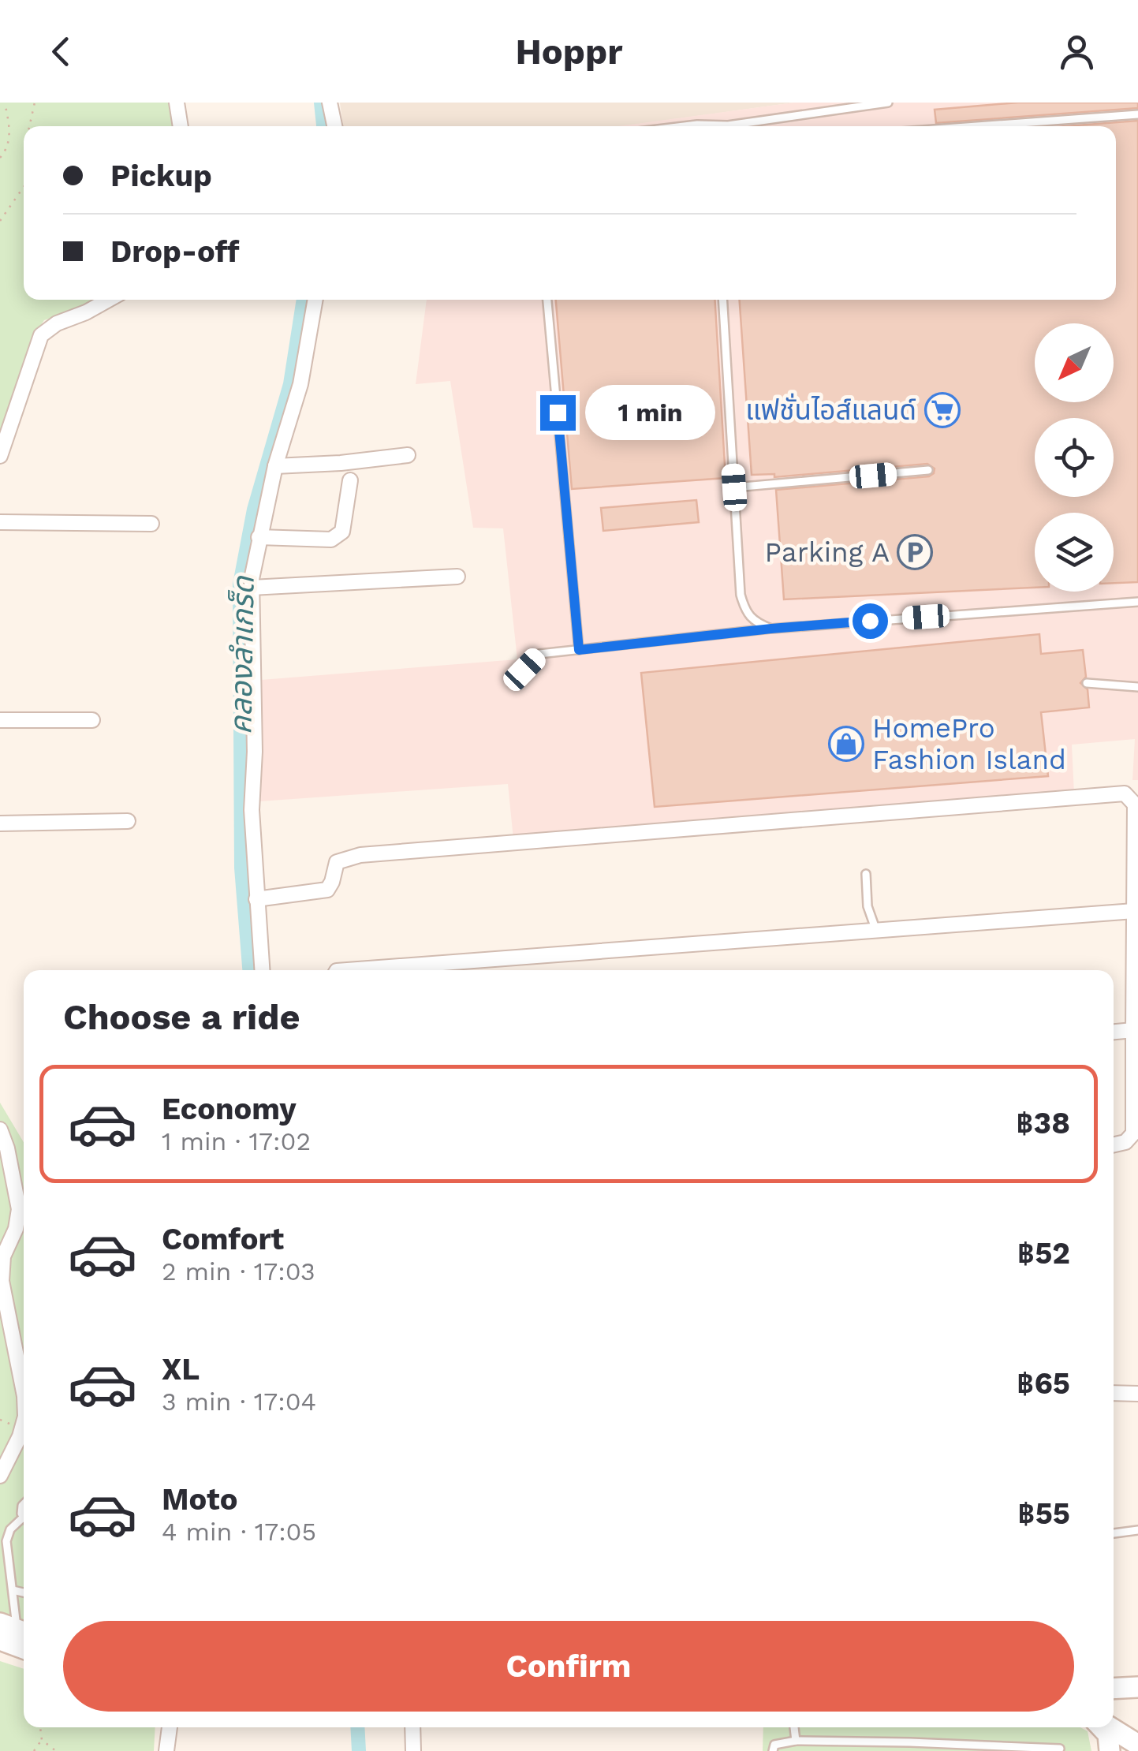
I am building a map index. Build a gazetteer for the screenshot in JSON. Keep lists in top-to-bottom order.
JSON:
{
  "water": ["คลองลำเกร็ด"],
  "places": {
    "supermarket": ["แฟชั่นไอส์แลนด์"],
    "parking": ["Parking A"],
    "shop": ["HomePro Fashion Island"]
  },
  "north": "bottom left",
  "page": {
    "header": "Hoppr",
    "banner": ["Pickup", "Drop-off"],
    "bubble": "1 min",
    "heading": "Choose a ride",
    "list": [
      {
        "name": "Economy",
        "note": "1 min · 17:02",
        "value": "฿38"
      },
      {
        "name": "Comfort",
        "note": "2 min · 17:03",
        "value": "฿52"
      },
      {
        "name": "XL",
        "note": "3 min · 17:04",
        "value": "฿65"
      },
      {
        "name": "Moto",
        "note": "4 min · 17:05",
        "value": "฿55"
      }
    ],
    "buttons": "Confirm"
  }
}
